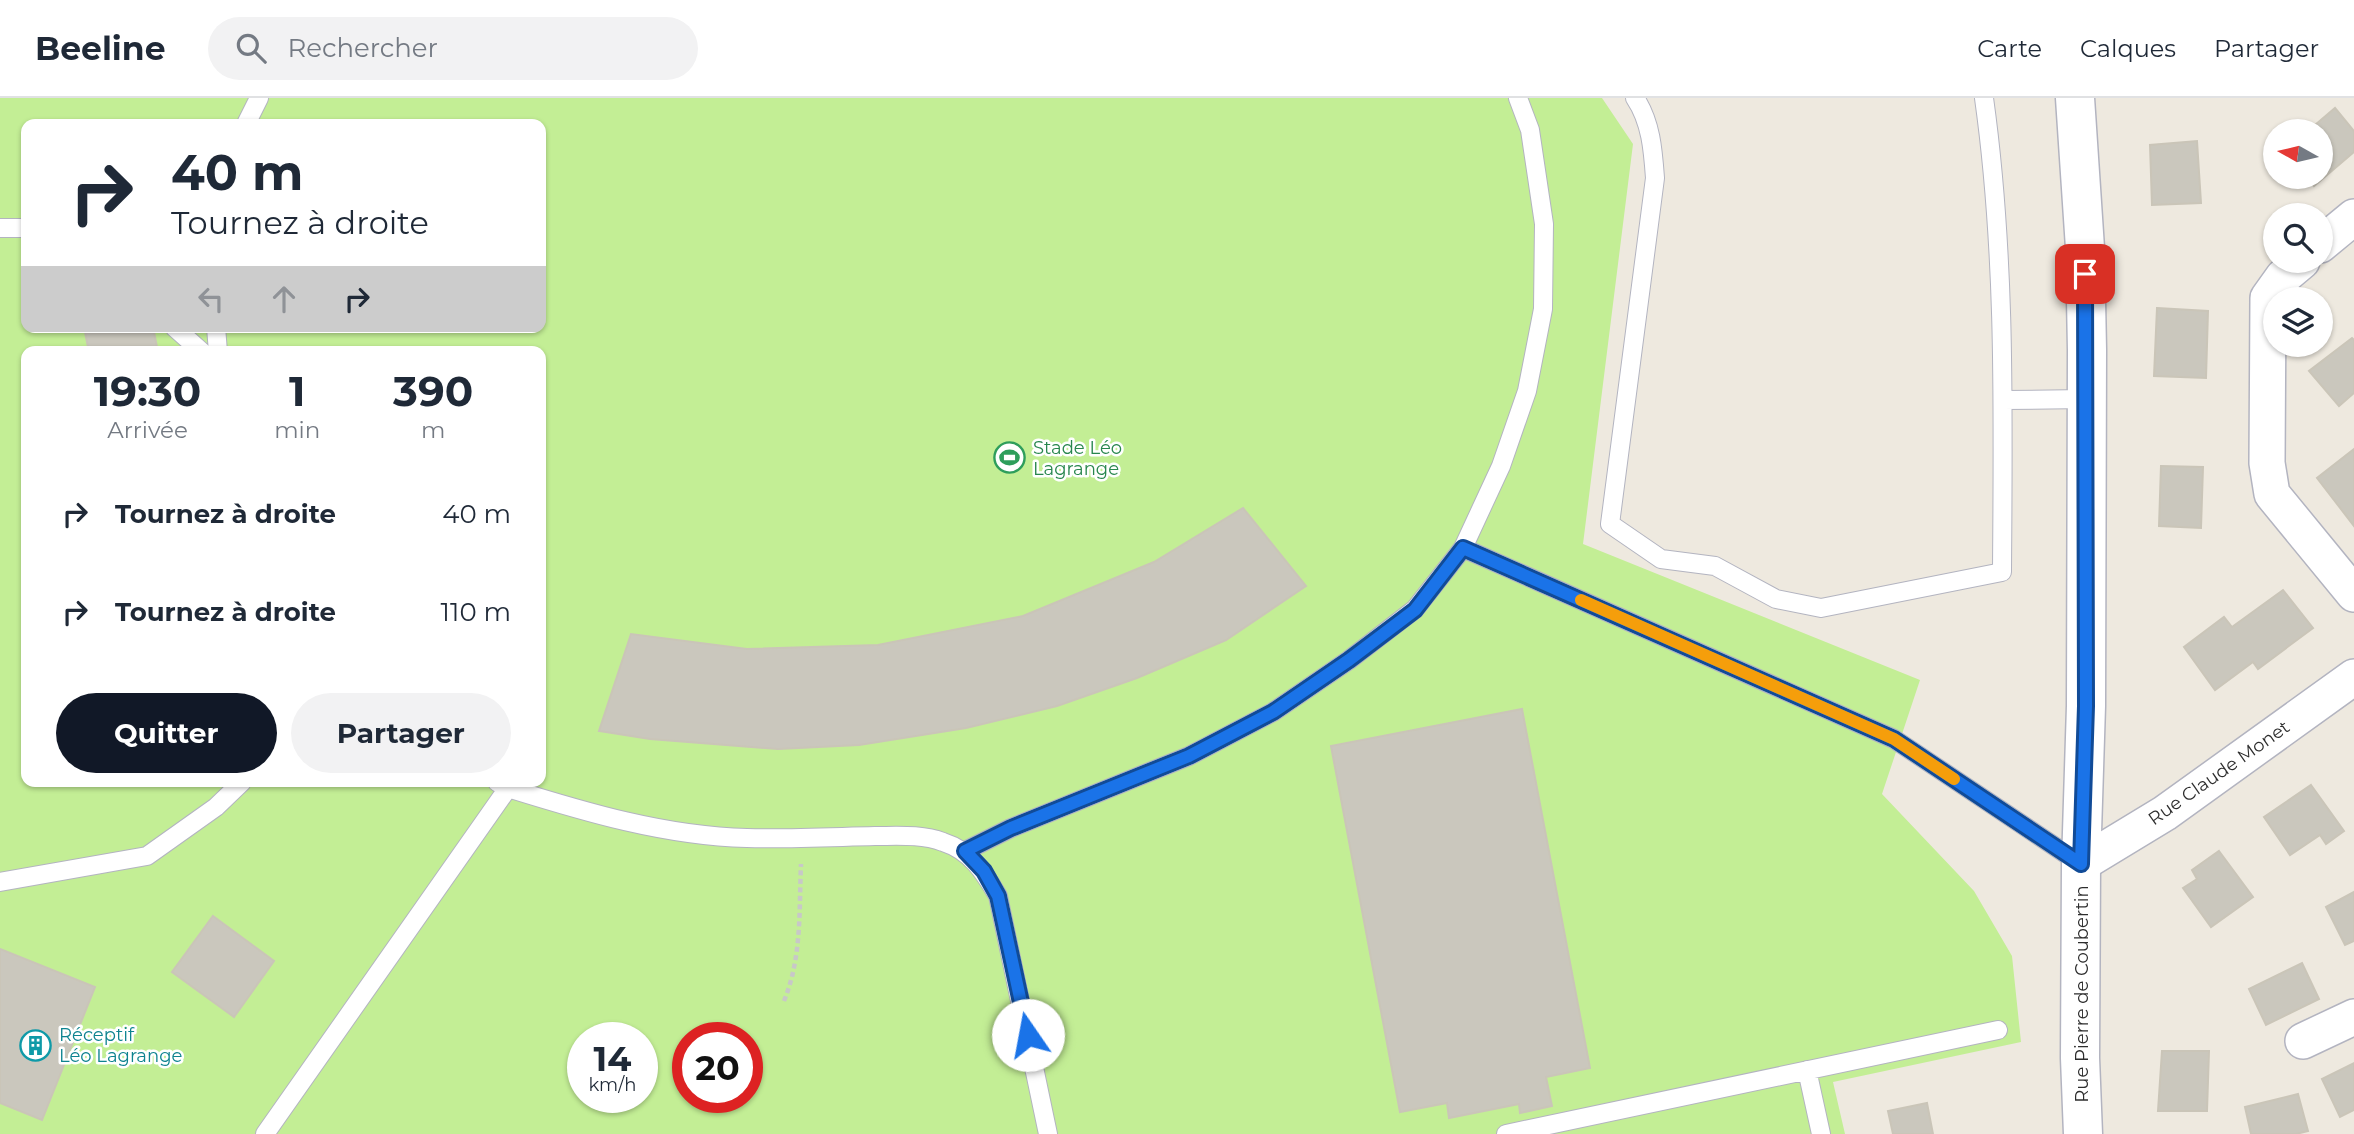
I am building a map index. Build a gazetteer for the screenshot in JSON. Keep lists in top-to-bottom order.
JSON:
{
  "streets": {
    "main road": ["Rue Pierre de Coubertin"],
    "street": ["Rue Claude Monet"]
  },
  "crossings": [
    ["Rue Claude Monet", "Rue Pierre de Coubertin"]
  ],
  "places": {
    "sports": ["Stade Léo Lagrange"],
    "building": ["Réceptif Léo Lagrange"]
  },
  "north": "left",
  "page": {
    "header": "Beeline",
    "search": "Rechercher",
    "nav": ["Carte", "Calques", "Partager"],
    "turn": ["40 m", "Tournez à droite"],
    "eta": [
      "19:30",
      "Arrivée",
      "1",
      "min",
      "390",
      "m"
    ],
    "list": [
      {
        "name": "Tournez à droite",
        "value": "40 m"
      },
      {
        "name": "Tournez à droite",
        "value": "110 m"
      }
    ],
    "buttons": ["Quitter", "Partager"],
    "speed": "14 km/h",
    "limit": "20"
  }
}
